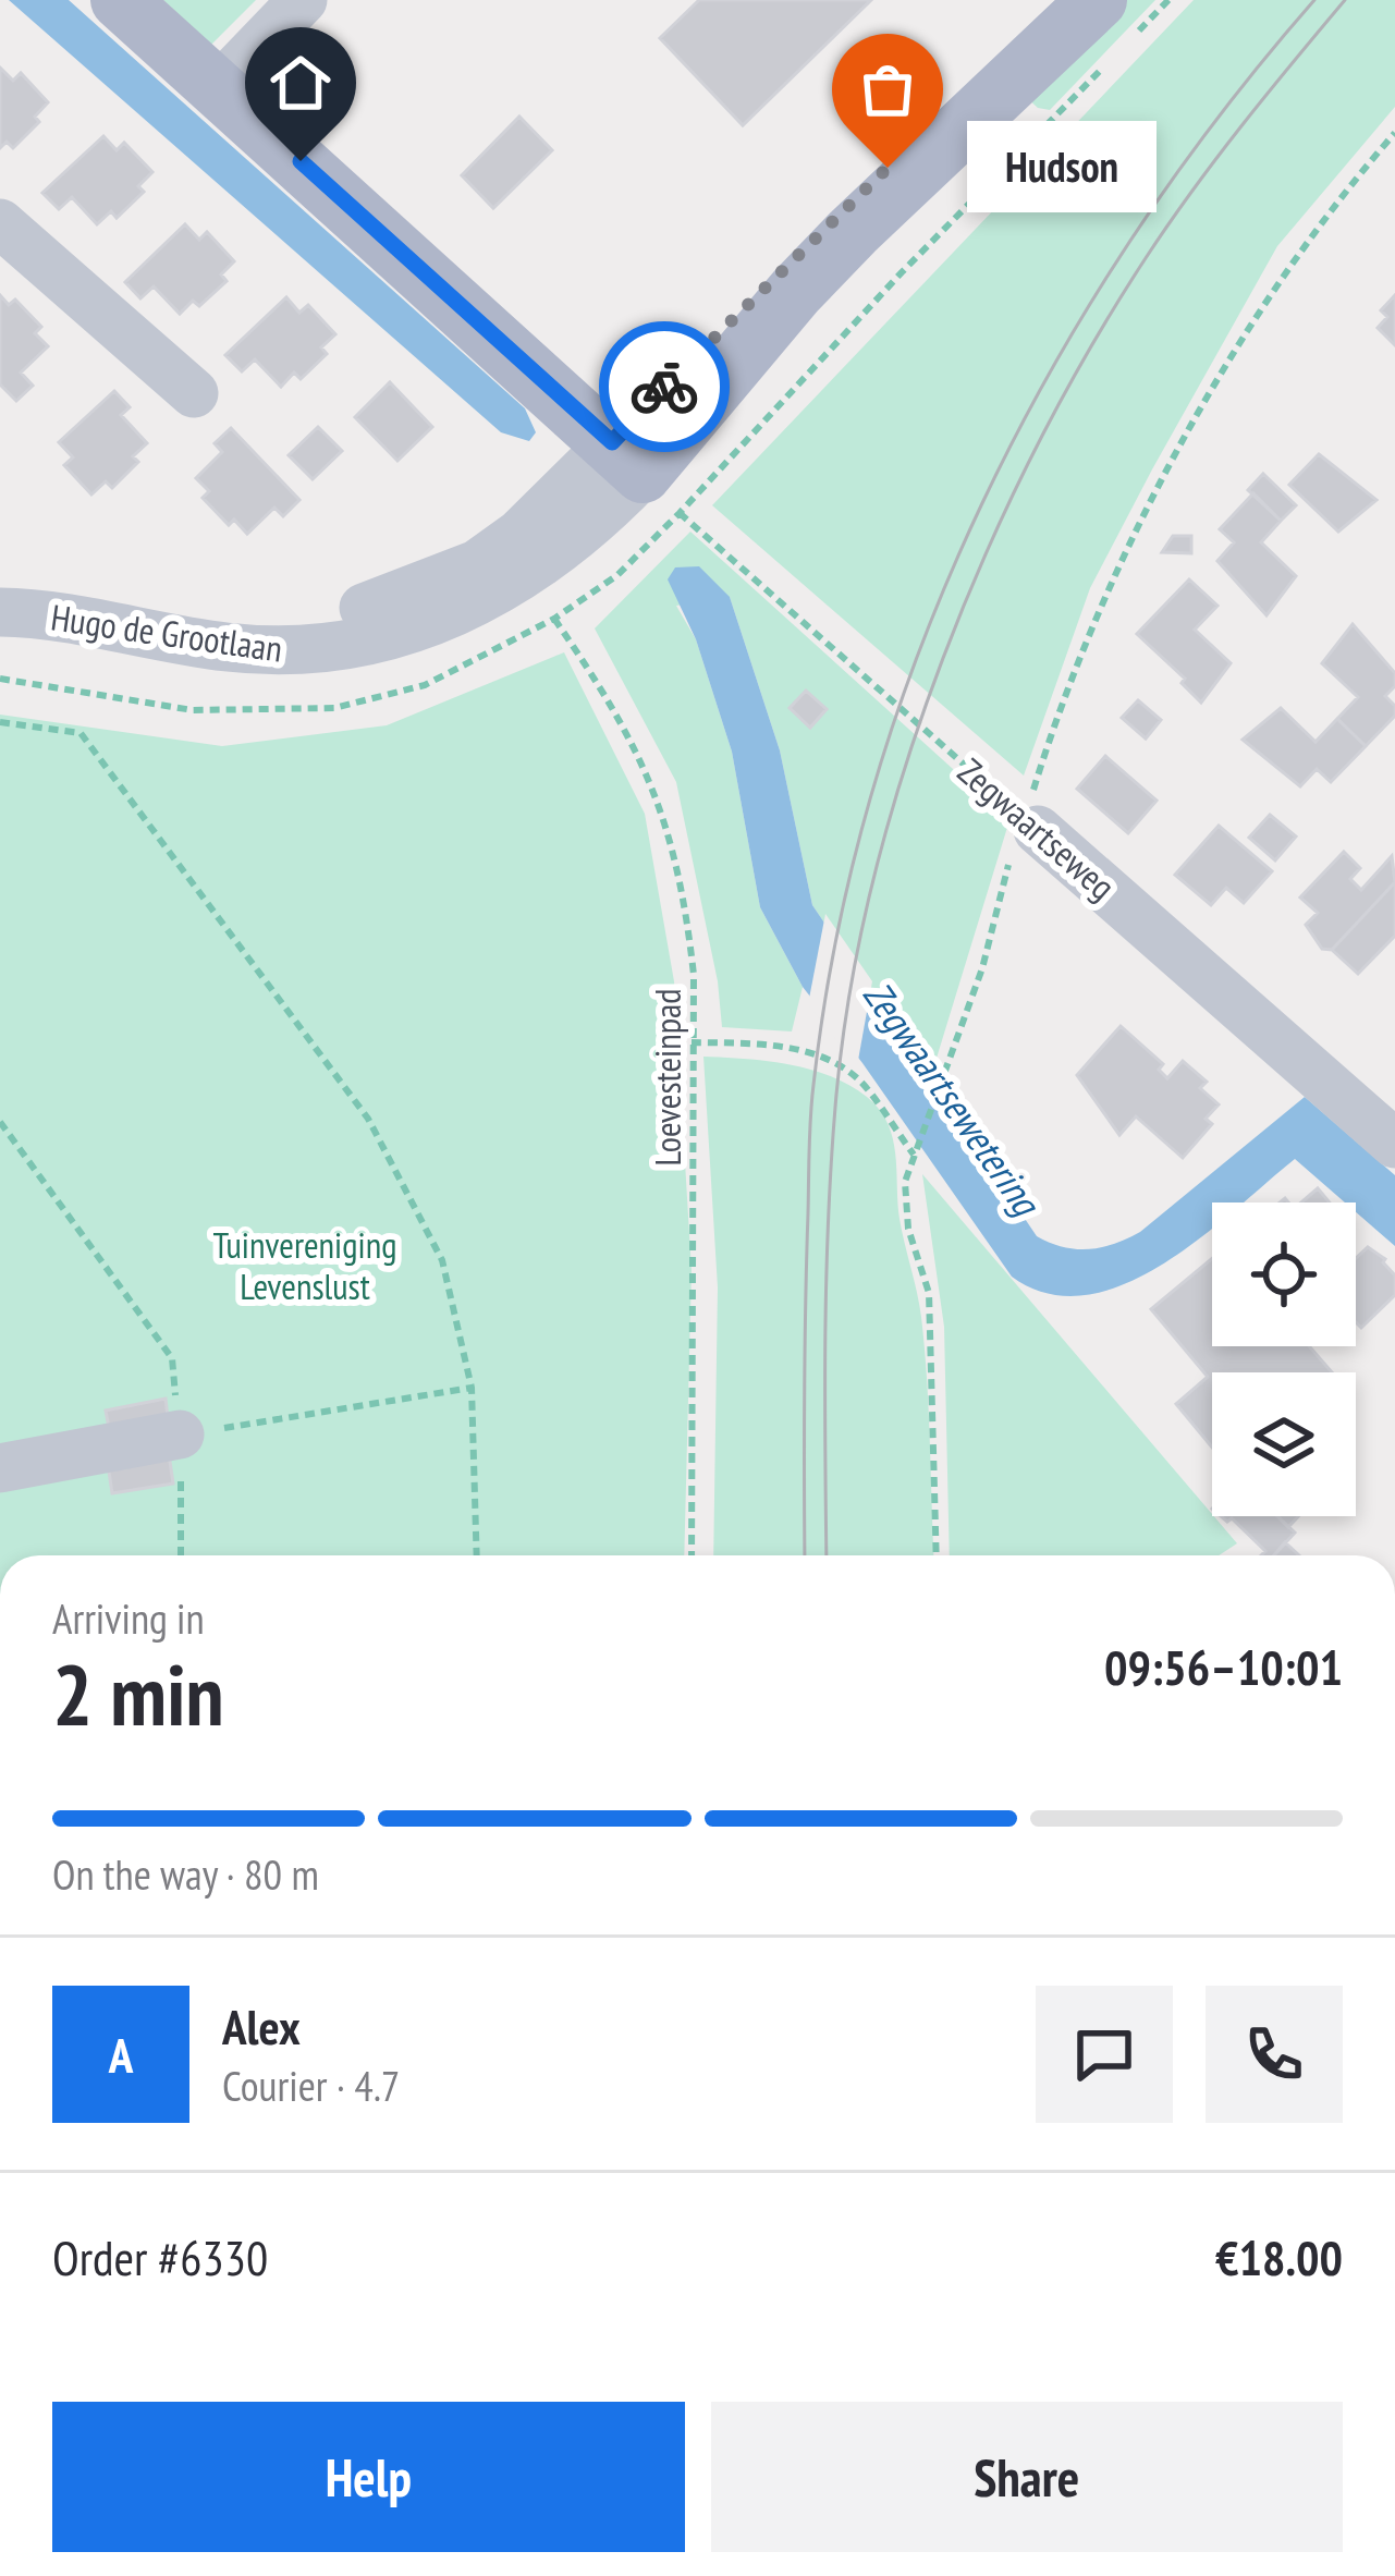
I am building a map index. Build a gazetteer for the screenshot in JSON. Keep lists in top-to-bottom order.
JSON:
{
  "streets": {
    "main road": ["Hugo de Grootlaan"],
    "street": ["Zegwaartseweg"],
    "path": ["Loevesteinpad"]
  },
  "crossings": [
    ["Hugo de Grootlaan", "Zegwaartseweg"],
    ["Hugo de Grootlaan", "Loevesteinpad"],
    ["Zegwaartseweg", "Loevesteinpad"]
  ],
  "water": ["Zegwaartsewetering"],
  "parks": ["Tuinvereniging Levenslust"],
  "places": ["Hudson"],
  "page": {
    "bubble": "Hudson",
    "heading": ["2 min", "Arriving in", "09:56–10:01"],
    "panel": [
      "Alex",
      "Courier · 4.7",
      "Order #6330",
      "€18.00"
    ],
    "bar": "On the way · 80 m",
    "round": "A",
    "buttons": ["Help", "Share"]
  }
}
